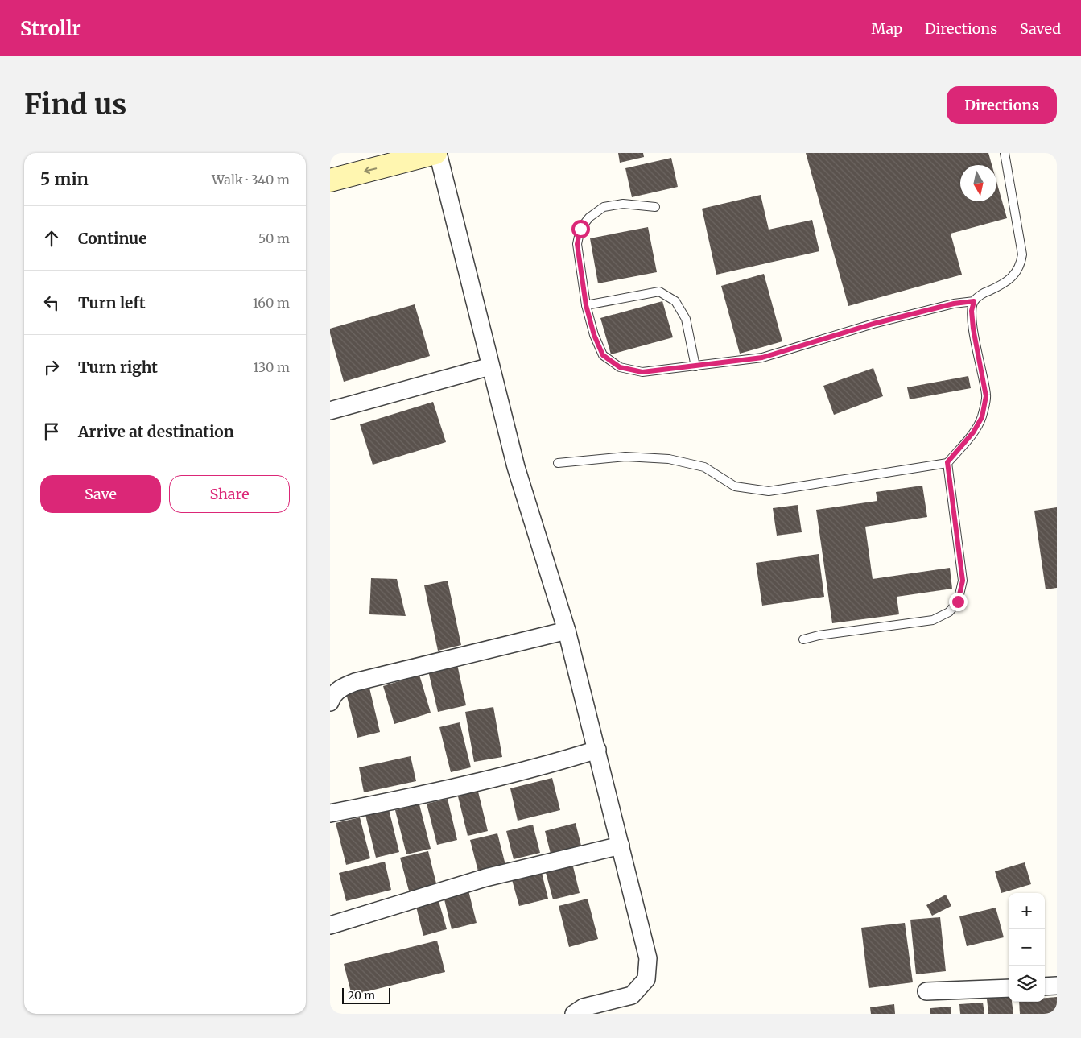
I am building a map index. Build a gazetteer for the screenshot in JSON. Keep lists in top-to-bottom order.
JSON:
{
  "scale_bar": "20 m",
  "north": "bottom",
  "page": {
    "header": "Strollr",
    "nav": ["Map", "Directions", "Saved"],
    "buttons": [
      "Directions",
      ["Save", "Share"]
    ],
    "title": "Find us",
    "heading": ["5 min", "Walk · 340 m"],
    "list": [
      ["Continue", "50 m"],
      ["Turn left", "160 m"],
      ["Turn right", "130 m"],
      "Arrive at destination"
    ],
    "map_buttons": ["+", "−"],
    "scale": "20 m"
  }
}
